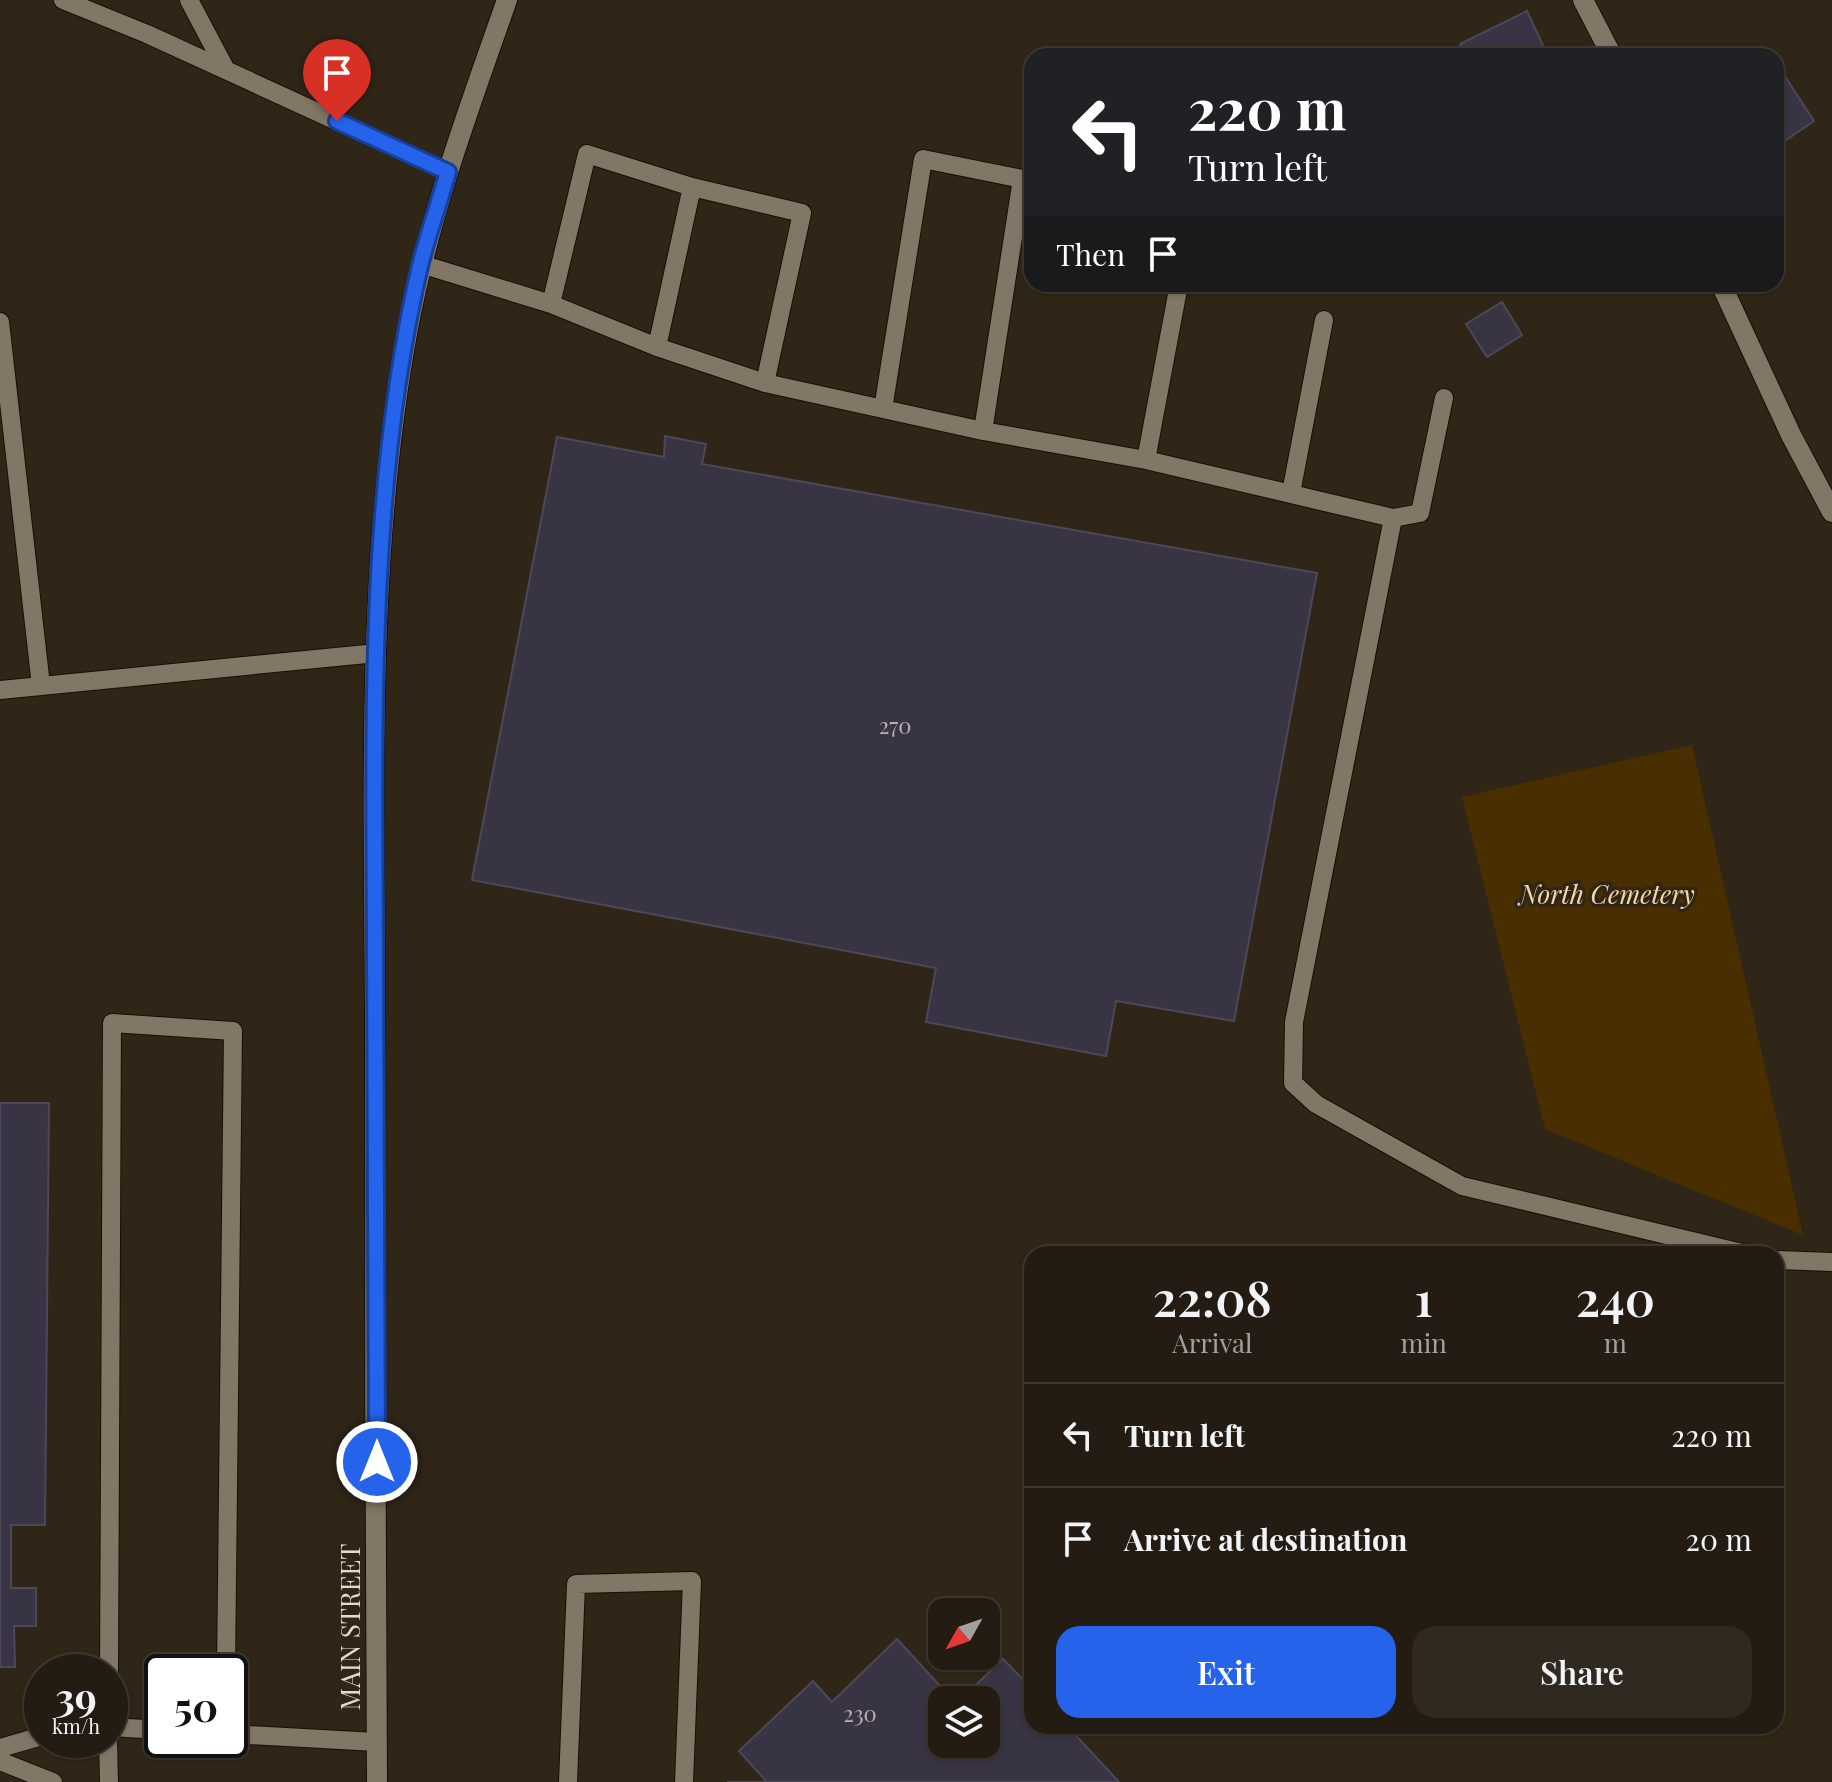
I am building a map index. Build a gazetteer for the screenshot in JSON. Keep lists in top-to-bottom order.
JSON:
{
  "streets": {
    "main road": ["MAIN STREET"]
  },
  "parks": ["North Cemetery"],
  "house_numbers": ["270", "230"],
  "north": "bottom left",
  "page": {
    "turn": ["220 m", "Turn left"],
    "then": "Then",
    "eta": [
      "22:08",
      "Arrival",
      "1",
      "min",
      "240",
      "m"
    ],
    "list": [
      {
        "name": "Turn left",
        "value": "220 m"
      },
      {
        "name": "Arrive at destination",
        "value": "20 m"
      }
    ],
    "buttons": ["Exit", "Share"],
    "speed": "39 km/h",
    "limit": "50"
  }
}
